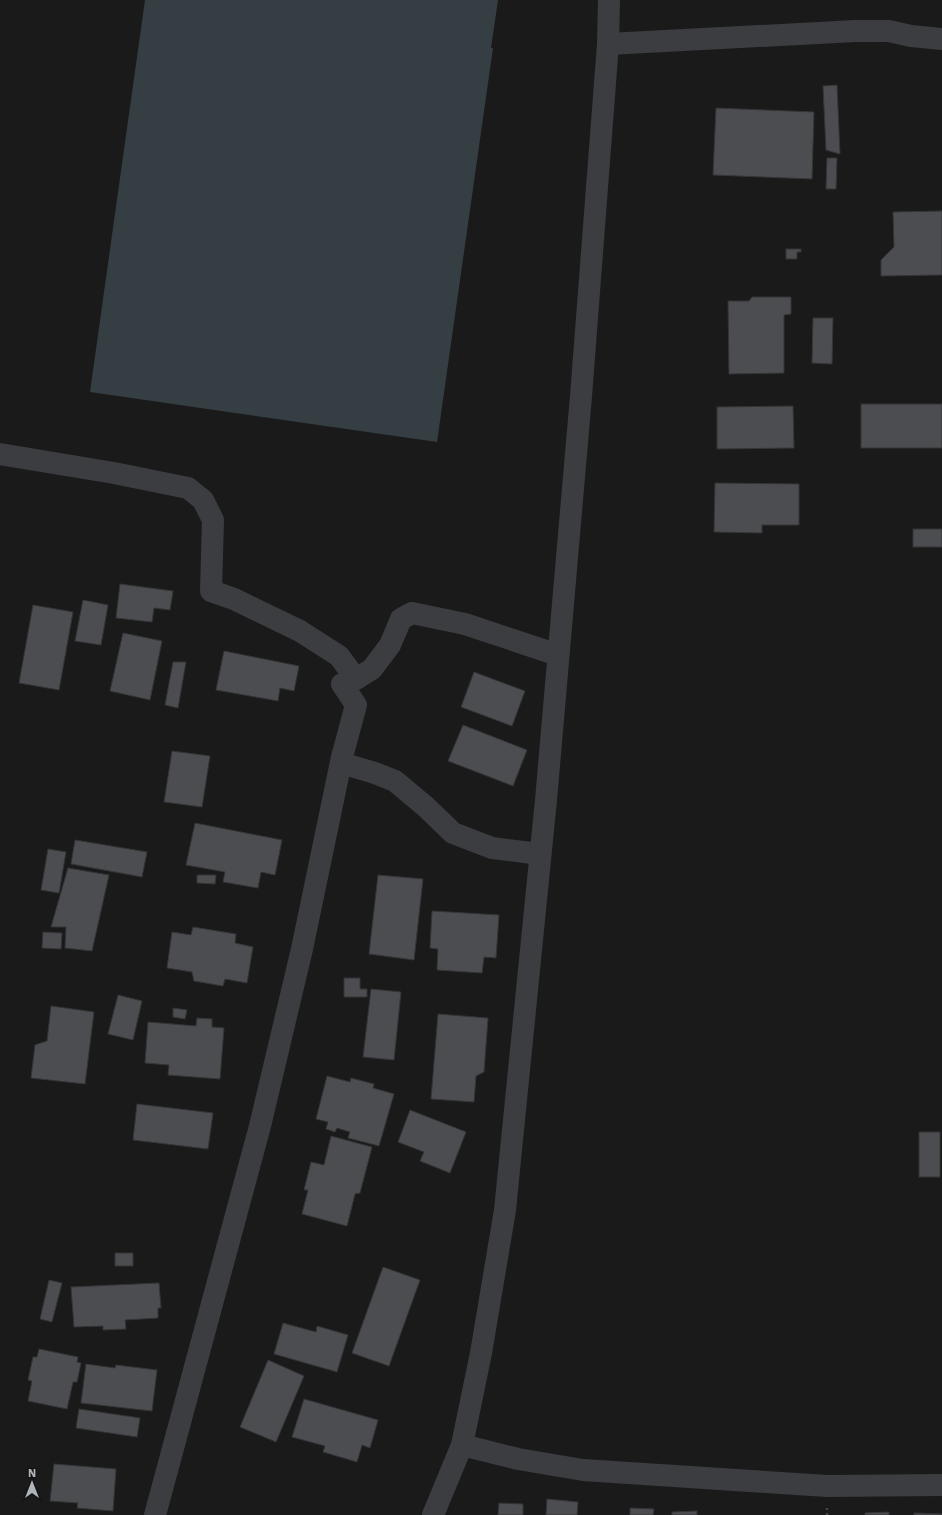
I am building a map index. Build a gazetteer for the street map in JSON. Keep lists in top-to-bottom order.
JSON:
{
  "north": "top"
}
